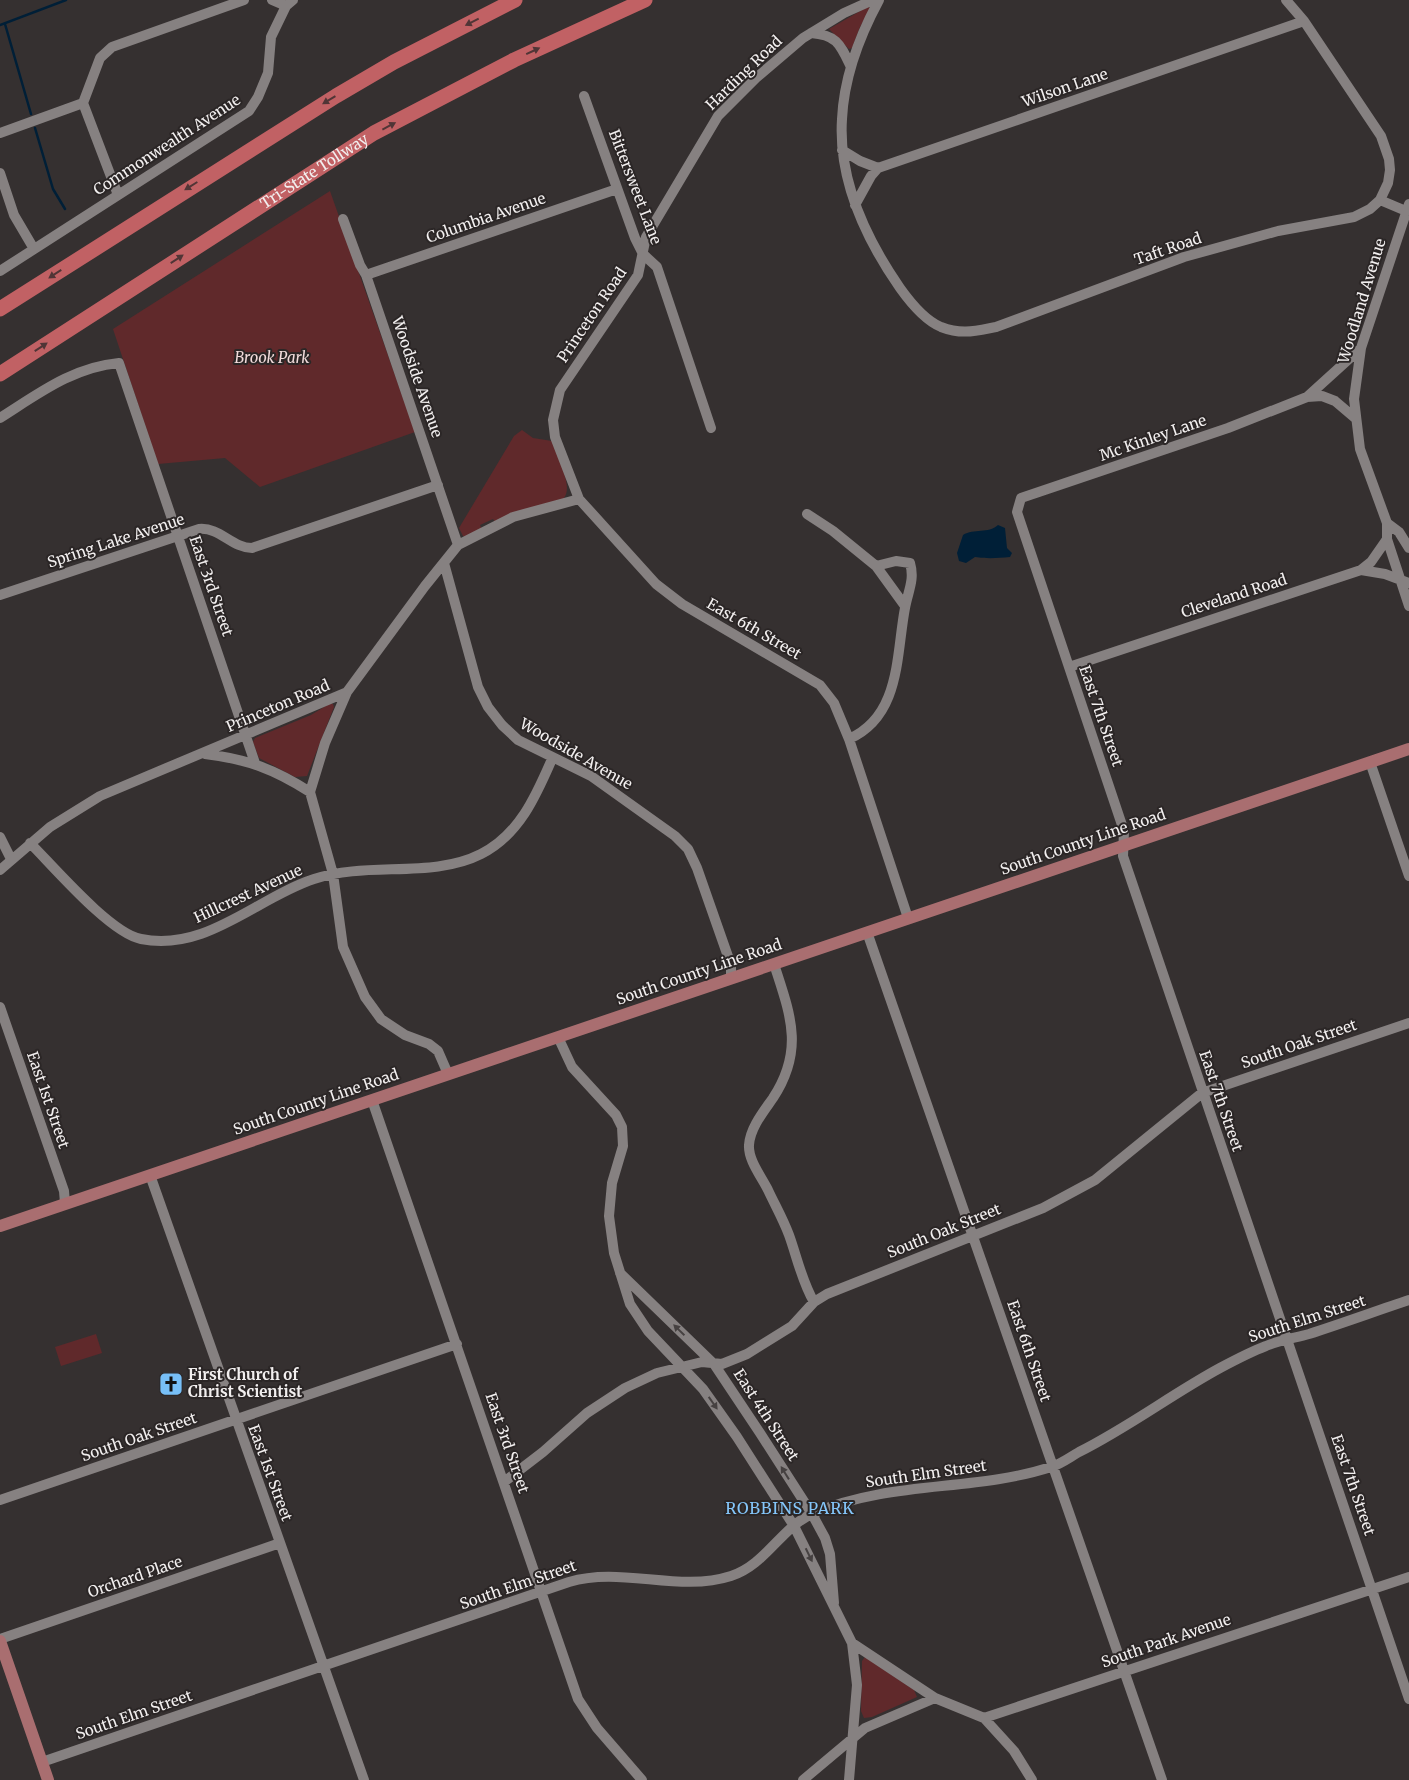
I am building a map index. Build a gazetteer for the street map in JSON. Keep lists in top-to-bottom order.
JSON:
{
  "streets": {
    "highway": ["Tri-State Tollway"],
    "main road": ["South County Line Road"],
    "street": [
      "Harding Road",
      "Wilson Lane",
      "Commonwealth Avenue",
      "Bittersweet Lane",
      "Columbia Avenue",
      "Taft Road",
      "Woodland Avenue",
      "Princeton Road",
      "Woodside Avenue",
      "Mc Kinley Lane",
      "Spring Lake Avenue",
      "East 3rd Street",
      "Cleveland Road",
      "East 6th Street",
      "East 7th Street",
      "Hillcrest Avenue",
      "South Oak Street",
      "East 1st Street",
      "South Elm Street",
      "East 4th Street",
      "Orchard Place",
      "South Park Avenue"
    ]
  },
  "crossings": [
    ["Harding Road", "Bittersweet Lane"],
    ["Harding Road", "Princeton Road"],
    ["Bittersweet Lane", "Columbia Avenue"],
    ["Bittersweet Lane", "Princeton Road"],
    ["Columbia Avenue", "Woodside Avenue"],
    ["Woodland Avenue", "Mc Kinley Lane"],
    ["Woodland Avenue", "Cleveland Road"],
    ["Princeton Road", "Woodside Avenue"],
    ["Princeton Road", "East 3rd Street"],
    ["Princeton Road", "East 6th Street"],
    ["Princeton Road", "Hillcrest Avenue"],
    ["Woodside Avenue", "Spring Lake Avenue"],
    ["Woodside Avenue", "South County Line Road"],
    ["Woodside Avenue", "Hillcrest Avenue"],
    ["Mc Kinley Lane", "East 7th Street"],
    ["Spring Lake Avenue", "East 3rd Street"],
    ["East 3rd Street", "South County Line Road"],
    ["East 3rd Street", "South Oak Street"],
    ["East 3rd Street", "South Elm Street"],
    ["Cleveland Road", "East 7th Street"],
    ["East 6th Street", "South County Line Road"],
    ["East 6th Street", "South Oak Street"],
    ["East 6th Street", "South Elm Street"],
    ["East 6th Street", "South Park Avenue"],
    ["East 7th Street", "South County Line Road"],
    ["East 7th Street", "South Oak Street"],
    ["East 7th Street", "South Elm Street"],
    ["East 7th Street", "South Park Avenue"],
    ["South County Line Road", "East 1st Street"],
    ["South County Line Road", "East 4th Street"],
    ["South Oak Street", "East 1st Street"],
    ["South Oak Street", "East 4th Street"],
    ["East 1st Street", "South Elm Street"],
    ["East 1st Street", "Orchard Place"],
    ["South Elm Street", "East 4th Street"]
  ],
  "districts": ["ROBBINS PARK"],
  "parks": ["Brook Park"],
  "places": {
    "church": ["First Church of Christ Scientist"]
  }
}
